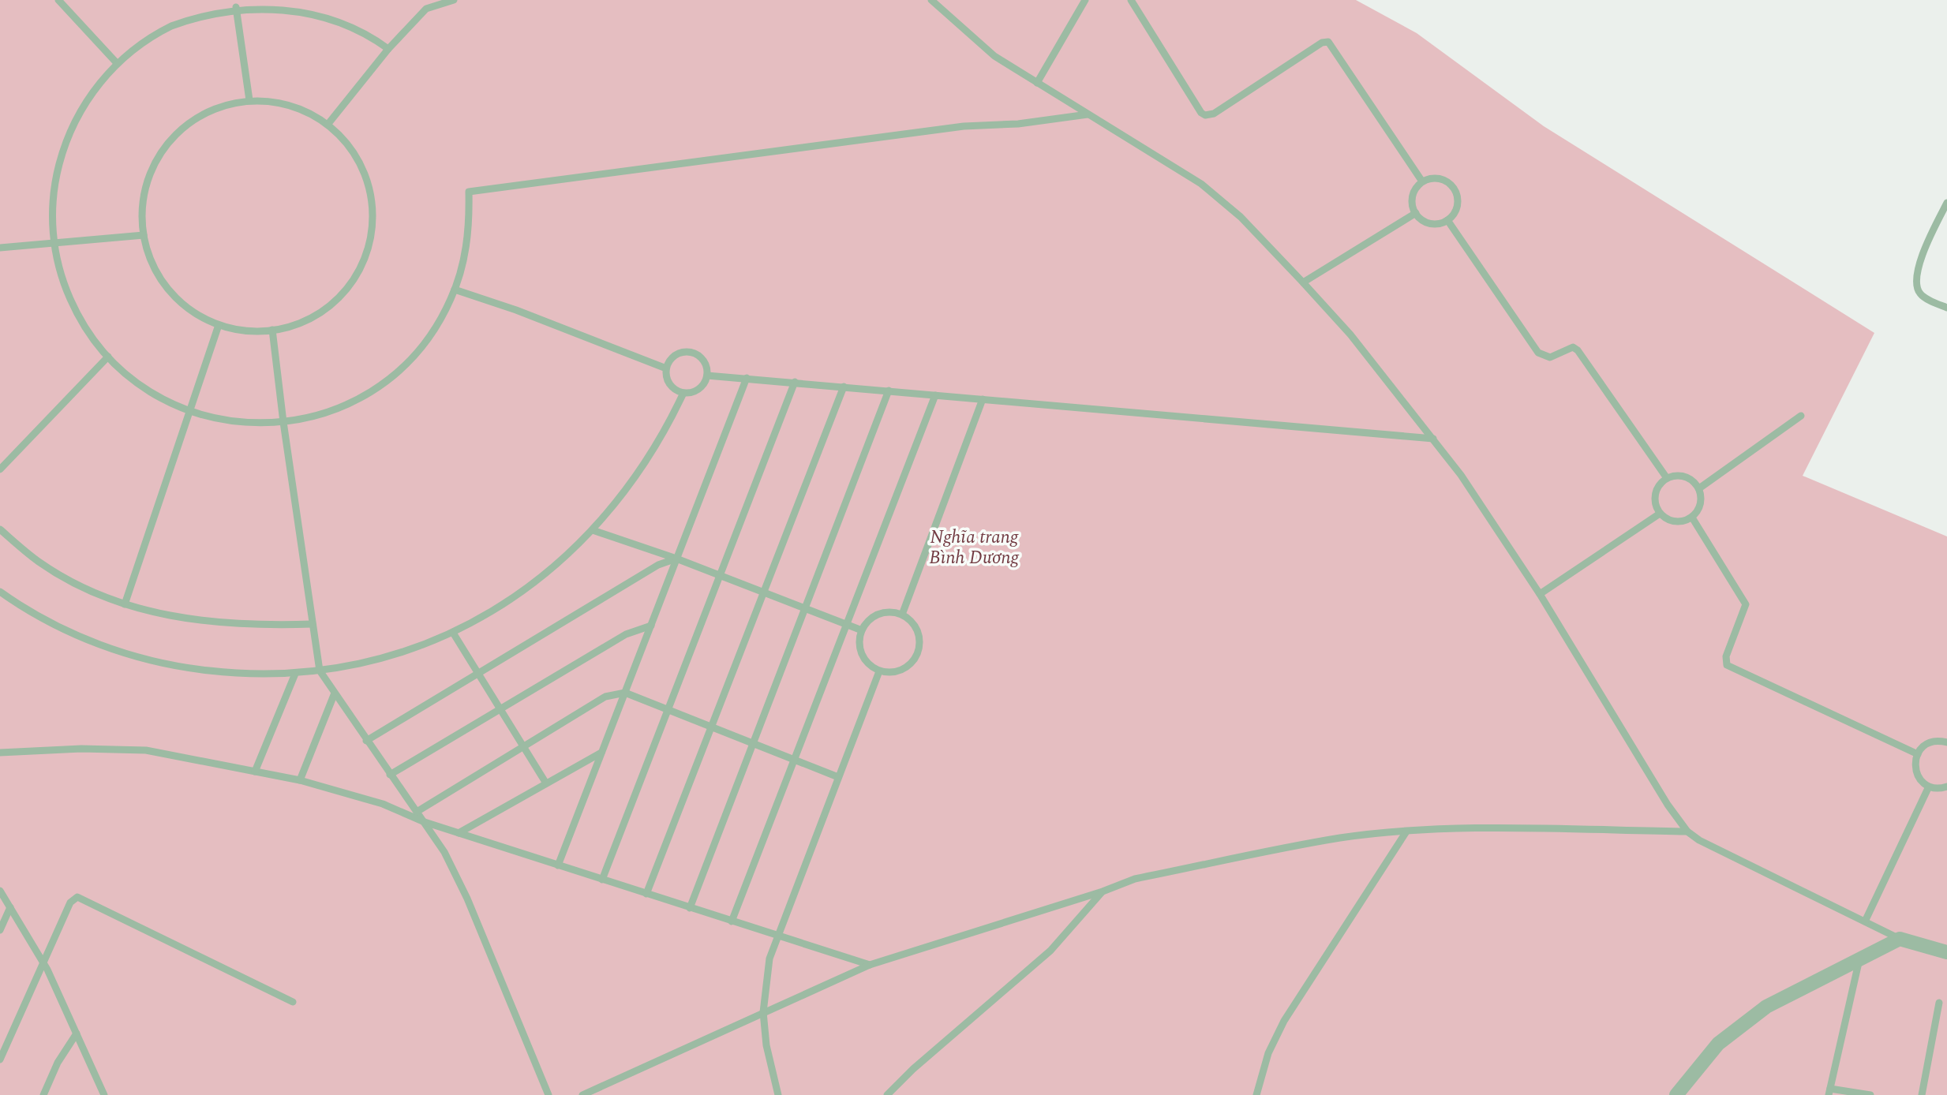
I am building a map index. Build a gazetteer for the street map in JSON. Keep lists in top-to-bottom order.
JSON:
{
  "parks": ["Nghĩa trang Bình Dương"]
}
